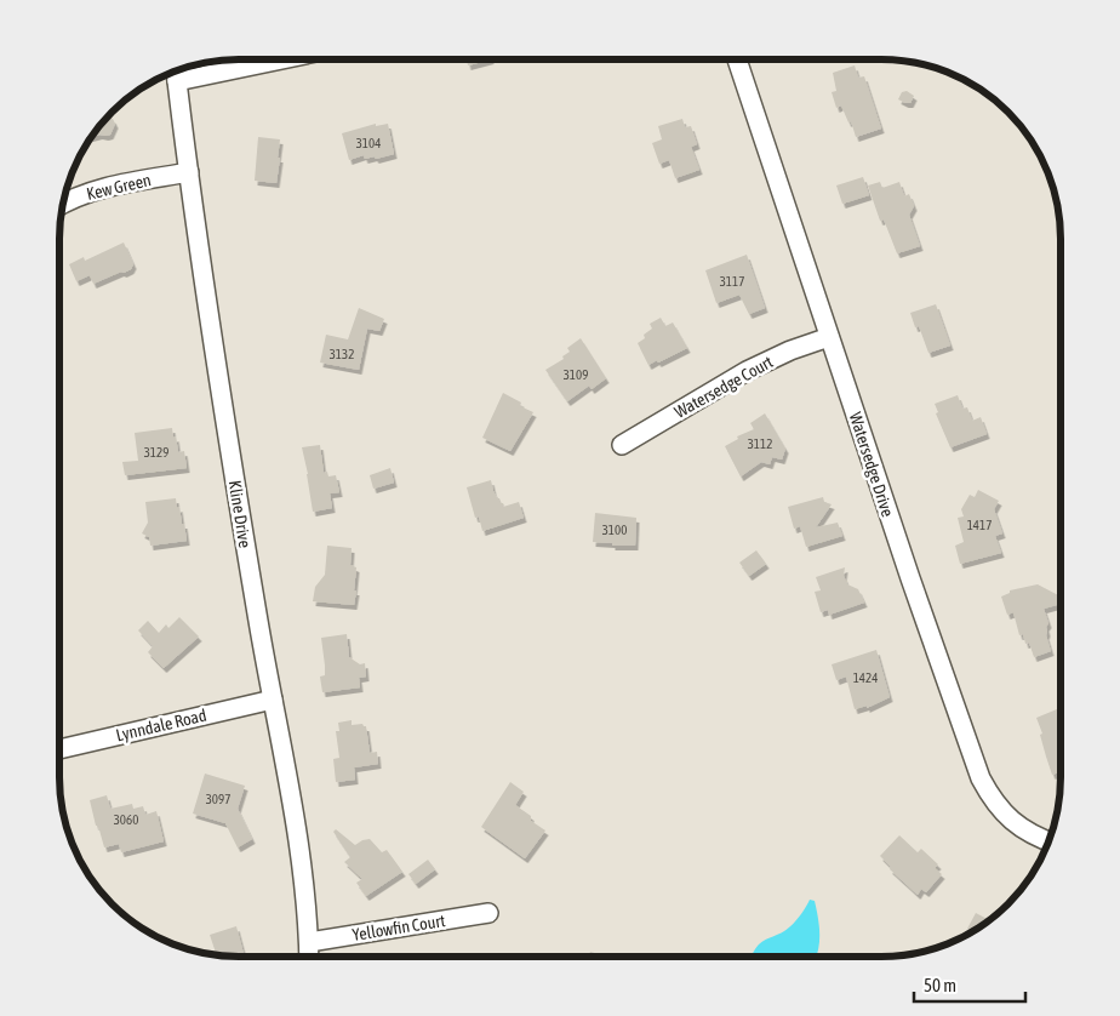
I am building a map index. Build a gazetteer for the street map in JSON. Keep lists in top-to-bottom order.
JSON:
{
  "streets": {
    "street": [
      "Kew Green",
      "Watersedge Court",
      "Watersedge Drive",
      "Kline Drive",
      "Lynndale Road",
      "Yellowfin Court"
    ]
  },
  "crossings": [
    ["Kew Green", "Kline Drive"],
    ["Watersedge Court", "Watersedge Drive"],
    ["Kline Drive", "Lynndale Road"],
    ["Kline Drive", "Yellowfin Court"]
  ],
  "house_numbers": [
    "3104",
    "3117",
    "3132",
    "3109",
    "3112",
    "3129",
    "1417",
    "3100",
    "1424",
    "3097",
    "3060"
  ],
  "scale_bar": "50 m"
}
